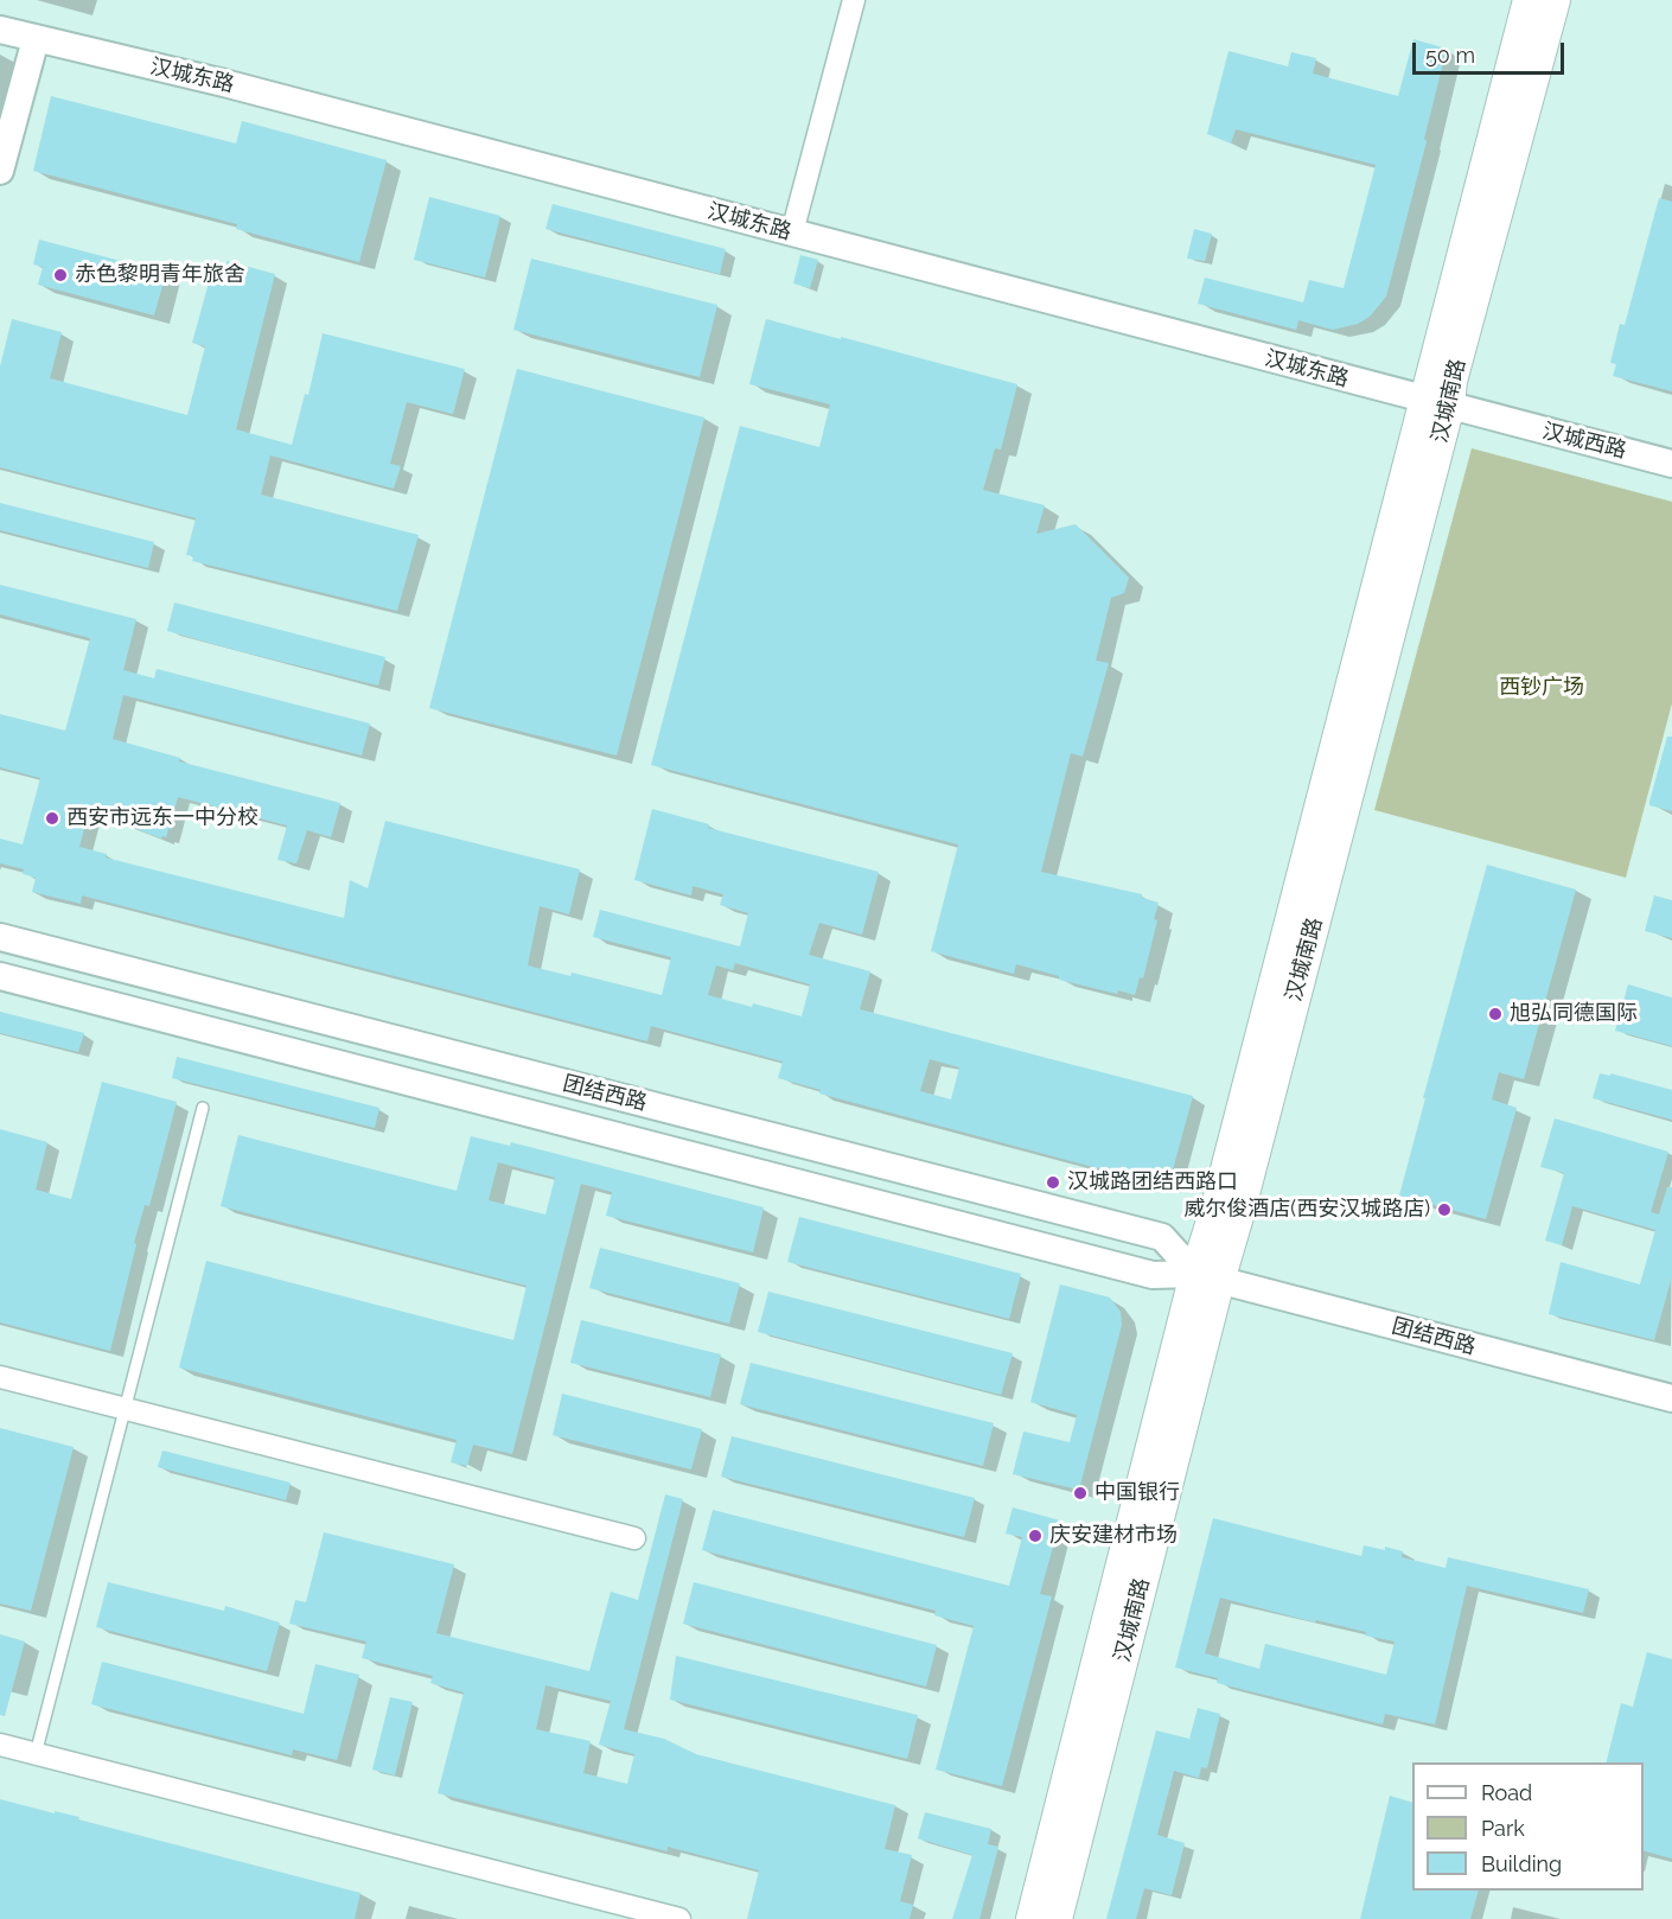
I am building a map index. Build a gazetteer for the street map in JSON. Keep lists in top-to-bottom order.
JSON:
{
  "streets": {
    "main road": ["汉城南路"],
    "street": ["汉城东路", "汉城西路", "团结西路"]
  },
  "crossings": [
    ["汉城东路", "汉城南路"],
    ["汉城东路", "汉城西路"],
    ["汉城南路", "团结西路"]
  ],
  "parks": ["西钞广场"],
  "places": [
    "赤色黎明青年旅舍",
    "西安市远东一中分校",
    "旭弘同德国际",
    "汉城路团结西路口",
    "威尔俊酒店(西安汉城路店)",
    "中国银行",
    "庆安建材市场"
  ],
  "legend": ["Road", "Park", "Building"],
  "scale_bar": "50 m"
}
